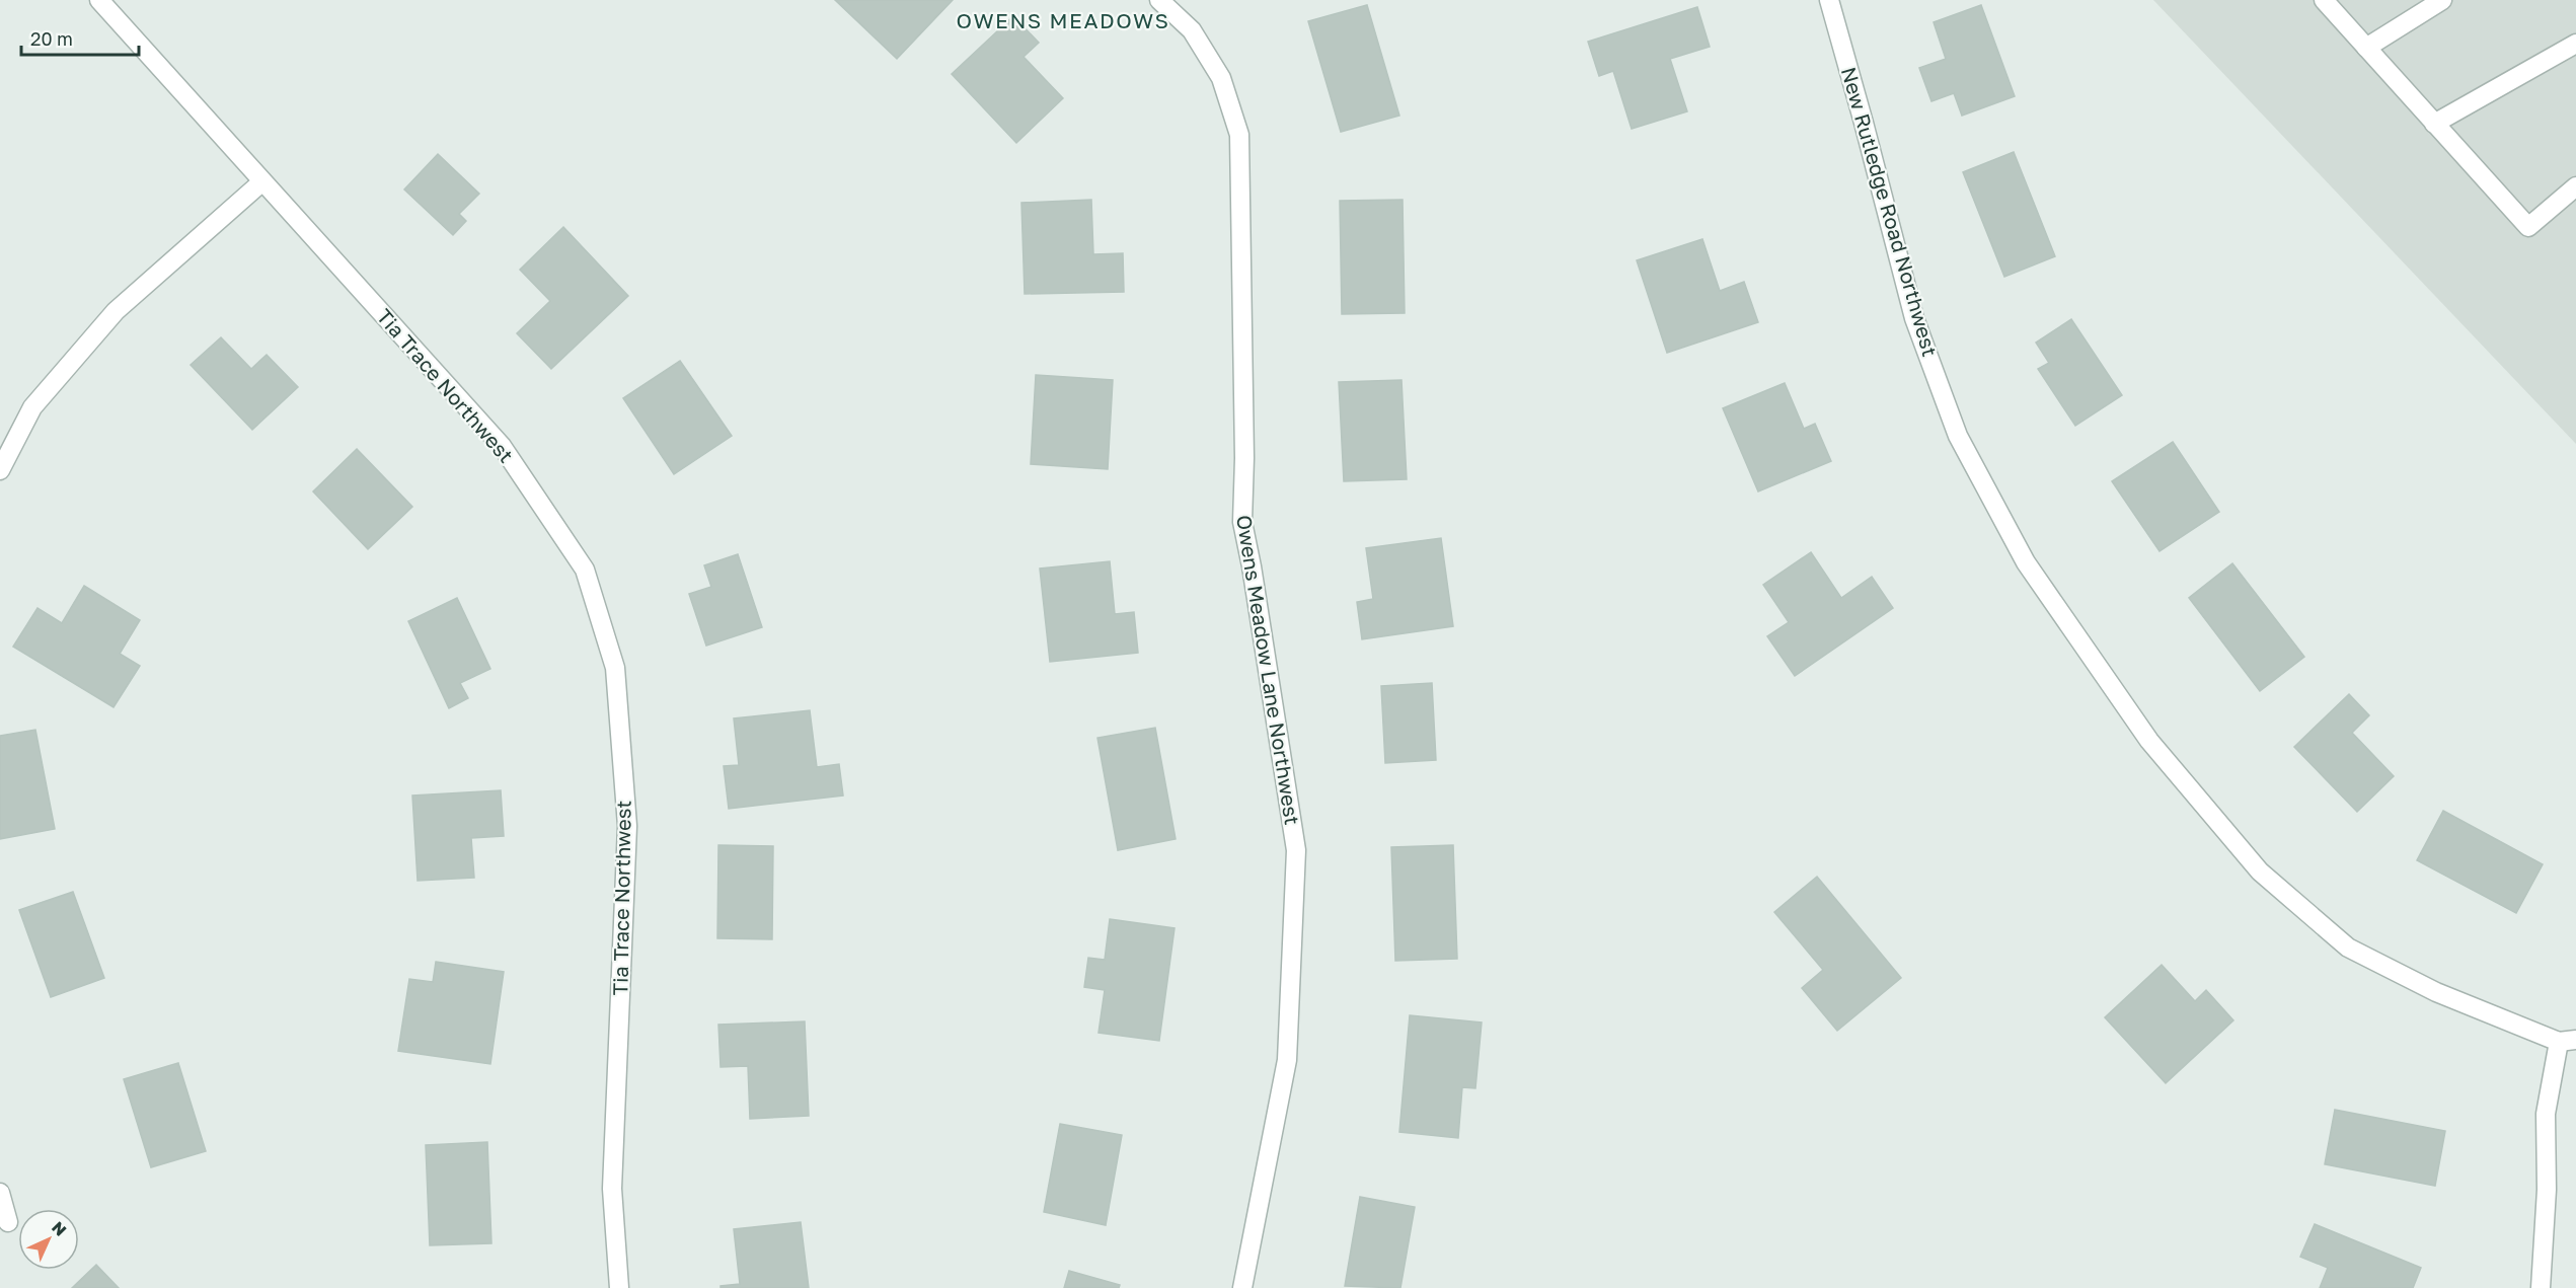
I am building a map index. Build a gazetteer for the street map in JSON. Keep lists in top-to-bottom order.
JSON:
{
  "streets": {
    "street": ["New Rutledge Road Northwest", "Tia Trace Northwest", "Owens Meadow Lane Northwest"]
  },
  "districts": ["OWENS MEADOWS"],
  "scale_bar": "20 m",
  "north": "top right"
}
